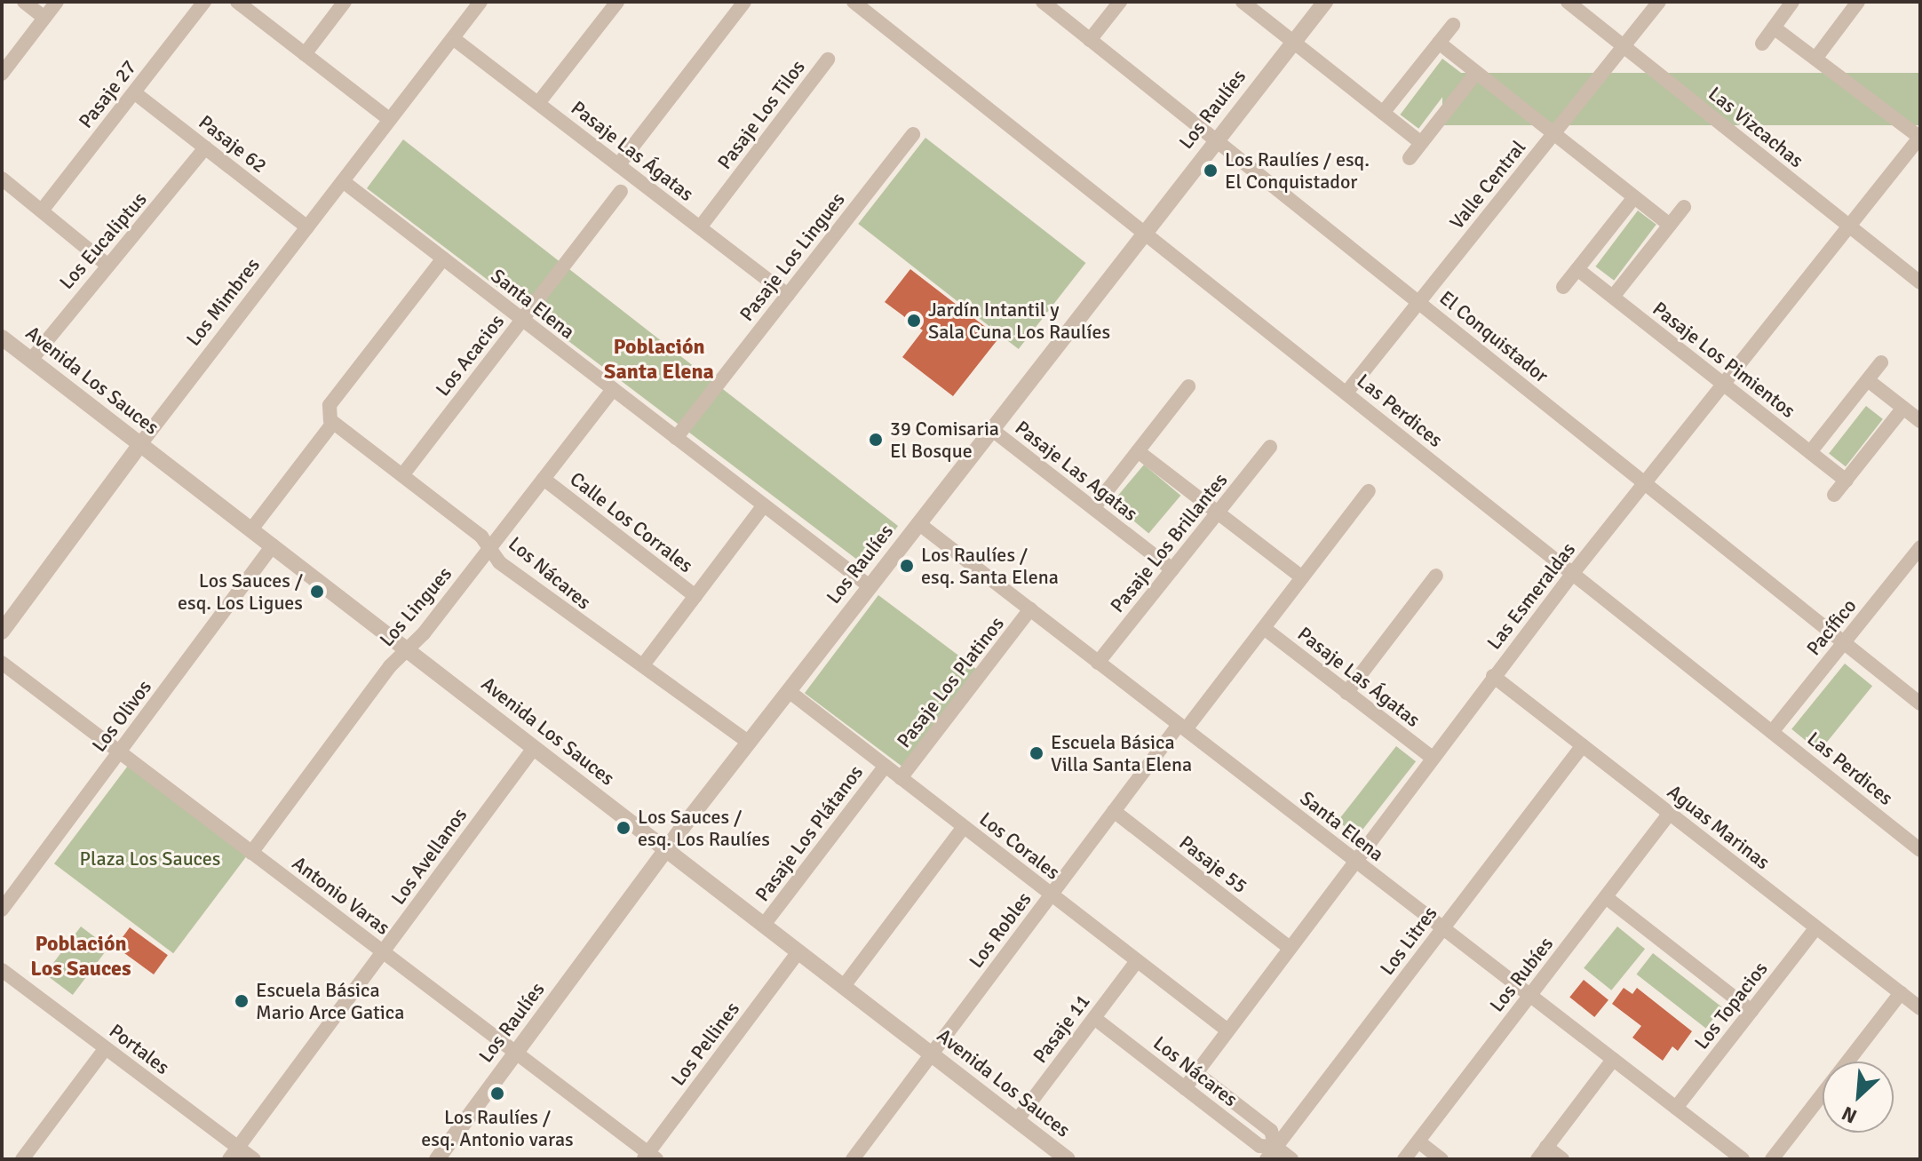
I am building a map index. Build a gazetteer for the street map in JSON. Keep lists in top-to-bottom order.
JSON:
{
  "streets": {
    "street": [
      "Pasaje 27",
      "Los Raulíes",
      "Pasaje Los Tilos",
      "Las Vizcachas",
      "Pasaje 62",
      "Pasaje Las Ágatas",
      "Valle Central",
      "Los Eucaliptus",
      "Pasaje Los Lingues",
      "Los Mimbres",
      "Santa Elena",
      "El Conquistador",
      "Los Acacios",
      "Pasaje Los Pimientos",
      "Avenida Los Sauces",
      "Las Perdices",
      "Pasaje Las Agatas",
      "Calle Los Corrales",
      "Pasaje Los Brillantes",
      "Los Nácares",
      "Las Esmeraldas",
      "Los Lingues",
      "Pacífico",
      "Pasaje Los Platinos",
      "Los Olivos",
      "Aguas Marinas",
      "Pasaje Los Plátanos",
      "Los Corales",
      "Los Avellanos",
      "Pasaje 55",
      "Antonio Varas",
      "Los Robles",
      "Los Litres",
      "Los Rubíes",
      "Los Topacios",
      "Pasaje 11",
      "Los Pellines",
      "Portales"
    ]
  },
  "crossings": [
    ["Pasaje 27", "Pasaje 62"],
    ["Los Raulíes", "Santa Elena"],
    ["Los Raulíes", "El Conquistador"],
    ["Los Raulíes", "Avenida Los Sauces"],
    ["Los Raulíes", "Las Perdices"],
    ["Los Raulíes", "Pasaje Las Agatas"],
    ["Los Raulíes", "Los Nácares"],
    ["Los Raulíes", "Los Corales"],
    ["Los Raulíes", "Antonio Varas"],
    ["Pasaje Los Tilos", "Pasaje Las Ágatas"],
    ["Las Vizcachas", "Valle Central"],
    ["Las Vizcachas", "Las Esmeraldas"],
    ["Pasaje 62", "Los Eucaliptus"],
    ["Pasaje 62", "Los Mimbres"],
    ["Pasaje Las Ágatas", "Pasaje Los Lingues"],
    ["Pasaje Las Ágatas", "Los Mimbres"],
    ["Pasaje Las Ágatas", "Las Esmeraldas"],
    ["Pasaje Las Ágatas", "Los Robles"],
    ["Valle Central", "El Conquistador"],
    ["Valle Central", "Las Perdices"],
    ["Los Eucaliptus", "Avenida Los Sauces"],
    ["Pasaje Los Lingues", "Santa Elena"],
    ["Los Mimbres", "Santa Elena"],
    ["Los Mimbres", "Avenida Los Sauces"],
    ["Santa Elena", "Los Acacios"],
    ["Santa Elena", "Pasaje Los Brillantes"],
    ["Santa Elena", "Las Esmeraldas"],
    ["Santa Elena", "Los Lingues"],
    ["Santa Elena", "Pasaje Los Platinos"],
    ["Santa Elena", "Los Robles"],
    ["Santa Elena", "Los Litres"],
    ["Santa Elena", "Los Rubíes"],
    ["Santa Elena", "Los Topacios"],
    ["El Conquistador", "Las Esmeraldas"],
    ["El Conquistador", "Pacífico"],
    ["Los Acacios", "Los Nácares"],
    ["Pasaje Los Pimientos", "Las Esmeraldas"],
    ["Avenida Los Sauces", "Los Lingues"],
    ["Avenida Los Sauces", "Los Olivos"],
    ["Avenida Los Sauces", "Pasaje Los Plátanos"],
    ["Avenida Los Sauces", "Los Avellanos"],
    ["Avenida Los Sauces", "Los Robles"],
    ["Avenida Los Sauces", "Pasaje 11"],
    ["Avenida Los Sauces", "Los Pellines"],
    ["Las Perdices", "Las Esmeraldas"],
    ["Las Perdices", "Pacífico"],
    ["Pasaje Las Agatas", "Pasaje Los Brillantes"],
    ["Calle Los Corrales", "Los Lingues"],
    ["Los Nácares", "Las Esmeraldas"],
    ["Los Nácares", "Los Lingues"],
    ["Los Nácares", "Los Litres"],
    ["Los Nácares", "Pasaje 11"],
    ["Las Esmeraldas", "Aguas Marinas"],
    ["Las Esmeraldas", "Los Corales"],
    ["Las Esmeraldas", "Pasaje 55"],
    ["Los Lingues", "Antonio Varas"],
    ["Pasaje Los Platinos", "Los Corales"],
    ["Los Olivos", "Antonio Varas"],
    ["Aguas Marinas", "Los Litres"],
    ["Aguas Marinas", "Los Rubíes"],
    ["Aguas Marinas", "Los Topacios"],
    ["Pasaje Los Plátanos", "Los Corales"],
    ["Los Corales", "Los Robles"],
    ["Los Corales", "Pasaje 11"],
    ["Los Avellanos", "Antonio Varas"],
    ["Los Avellanos", "Portales"],
    ["Pasaje 55", "Los Robles"],
    ["Antonio Varas", "Los Pellines"]
  ],
  "districts": ["Población Santa Elena", "Población Los Sauces"],
  "parks": ["Plaza Los Sauces"],
  "places": [
    "Los Raulíes / esq. El Conquistador",
    "Jardín Intantil y Sala Cuna Los Raulíes",
    "39 Comisaria El Bosque",
    "Los Raulíes / esq. Santa Elena",
    "Los Sauces / esq. Los Ligues",
    "Escuela Básica Villa Santa Elena",
    "Los Sauces / esq. Los Raulíes",
    "Escuela Básica Mario Arce Gatica",
    "Los Raulíes / esq. Antonio varas"
  ],
  "north": "bottom left"
}
